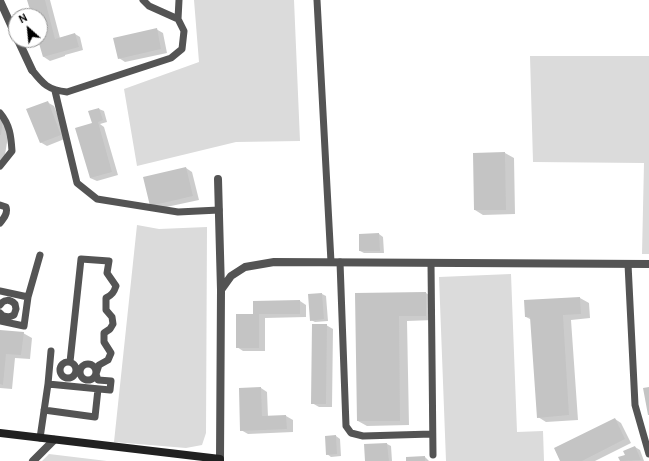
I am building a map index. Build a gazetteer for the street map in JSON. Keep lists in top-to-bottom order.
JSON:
{
  "north": "top left"
}
